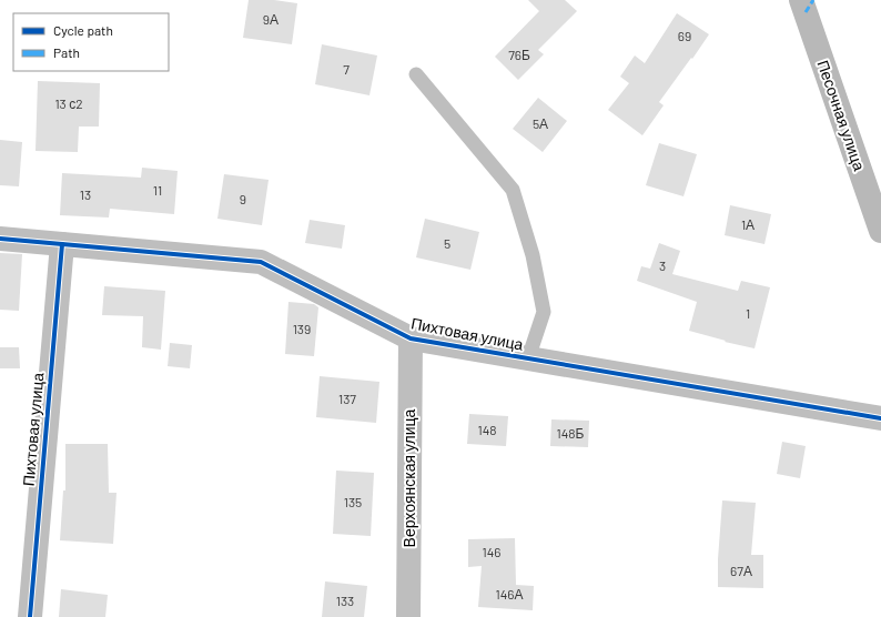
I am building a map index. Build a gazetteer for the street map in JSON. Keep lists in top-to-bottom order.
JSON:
{
  "streets": {
    "main road": ["Песочная улица"],
    "street": ["Пихтовая улица", "Верхоянская улица"]
  },
  "crossings": [
    ["Пихтовая улица", "Верхоянская улица"]
  ],
  "house_numbers": [
    "9А",
    "69",
    "76Б",
    "7",
    "13 с2",
    "5А",
    "11",
    "13",
    "9",
    "1А",
    "5",
    "3",
    "1",
    "139",
    "137",
    "148",
    "148Б",
    "135",
    "146",
    "67А",
    "146А",
    "133"
  ],
  "legend": ["Cycle path", "Path"]
}
